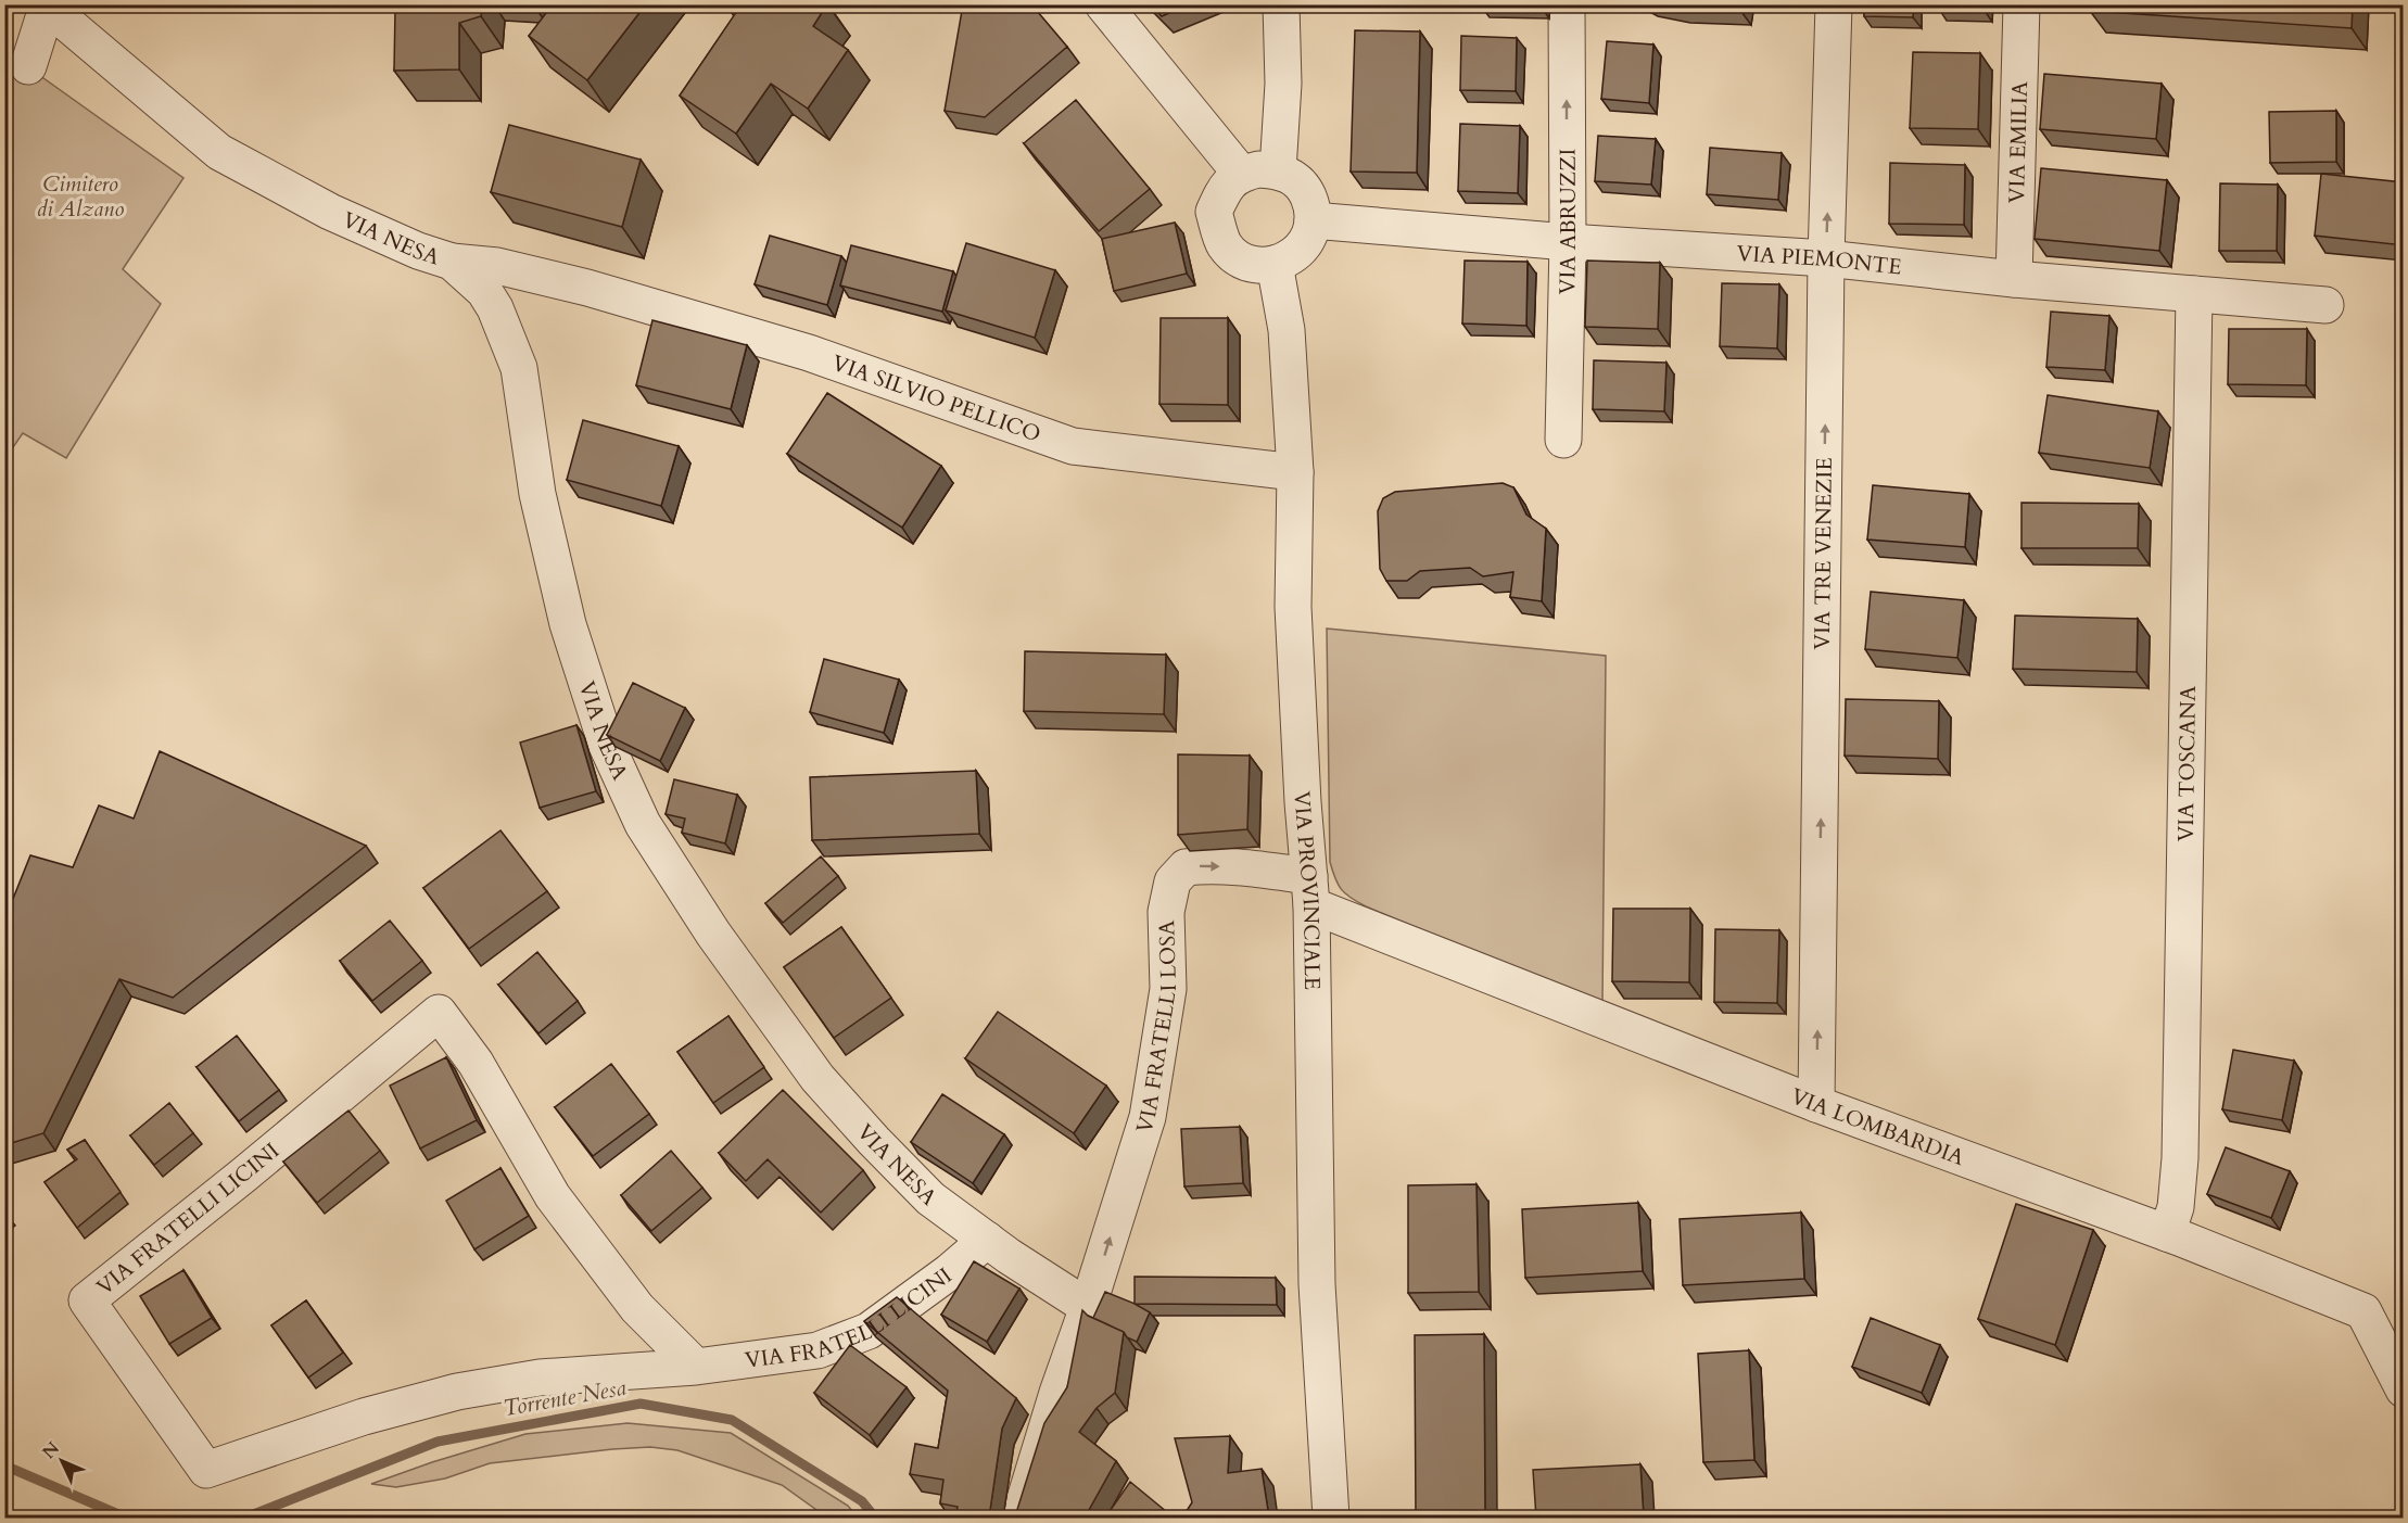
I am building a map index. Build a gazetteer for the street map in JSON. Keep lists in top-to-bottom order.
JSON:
{
  "streets": {
    "street": [
      "VIA EMILIA",
      "VIA ABRUZZI",
      "VIA NESA",
      "VIA PIEMONTE",
      "VIA SILVIO PELLICO",
      "VIA TRE VENEZIE",
      "VIA TOSCANA",
      "VIA PROVINCIALE",
      "VIA FRATELLI LOSA",
      "VIA LOMBARDIA",
      "VIA FRATELLI LICINI"
    ]
  },
  "crossings": [
    ["VIA EMILIA", "VIA PIEMONTE"],
    ["VIA ABRUZZI", "VIA PIEMONTE"],
    ["VIA NESA", "VIA SILVIO PELLICO"],
    ["VIA NESA", "VIA FRATELLI LOSA"],
    ["VIA NESA", "VIA FRATELLI LICINI"],
    ["VIA PIEMONTE", "VIA TRE VENEZIE"],
    ["VIA PIEMONTE", "VIA TOSCANA"],
    ["VIA PIEMONTE", "VIA PROVINCIALE"],
    ["VIA SILVIO PELLICO", "VIA PROVINCIALE"],
    ["VIA TRE VENEZIE", "VIA LOMBARDIA"],
    ["VIA TOSCANA", "VIA LOMBARDIA"],
    ["VIA PROVINCIALE", "VIA FRATELLI LOSA"],
    ["VIA PROVINCIALE", "VIA LOMBARDIA"],
    ["VIA FRATELLI LOSA", "VIA LOMBARDIA"]
  ],
  "one_way": ["VIA TRE VENEZIE", "VIA FRATELLI LOSA"],
  "water": ["Torrente Nesa"],
  "parks": ["Cimitero di Alzano"],
  "north": "top left"
}
